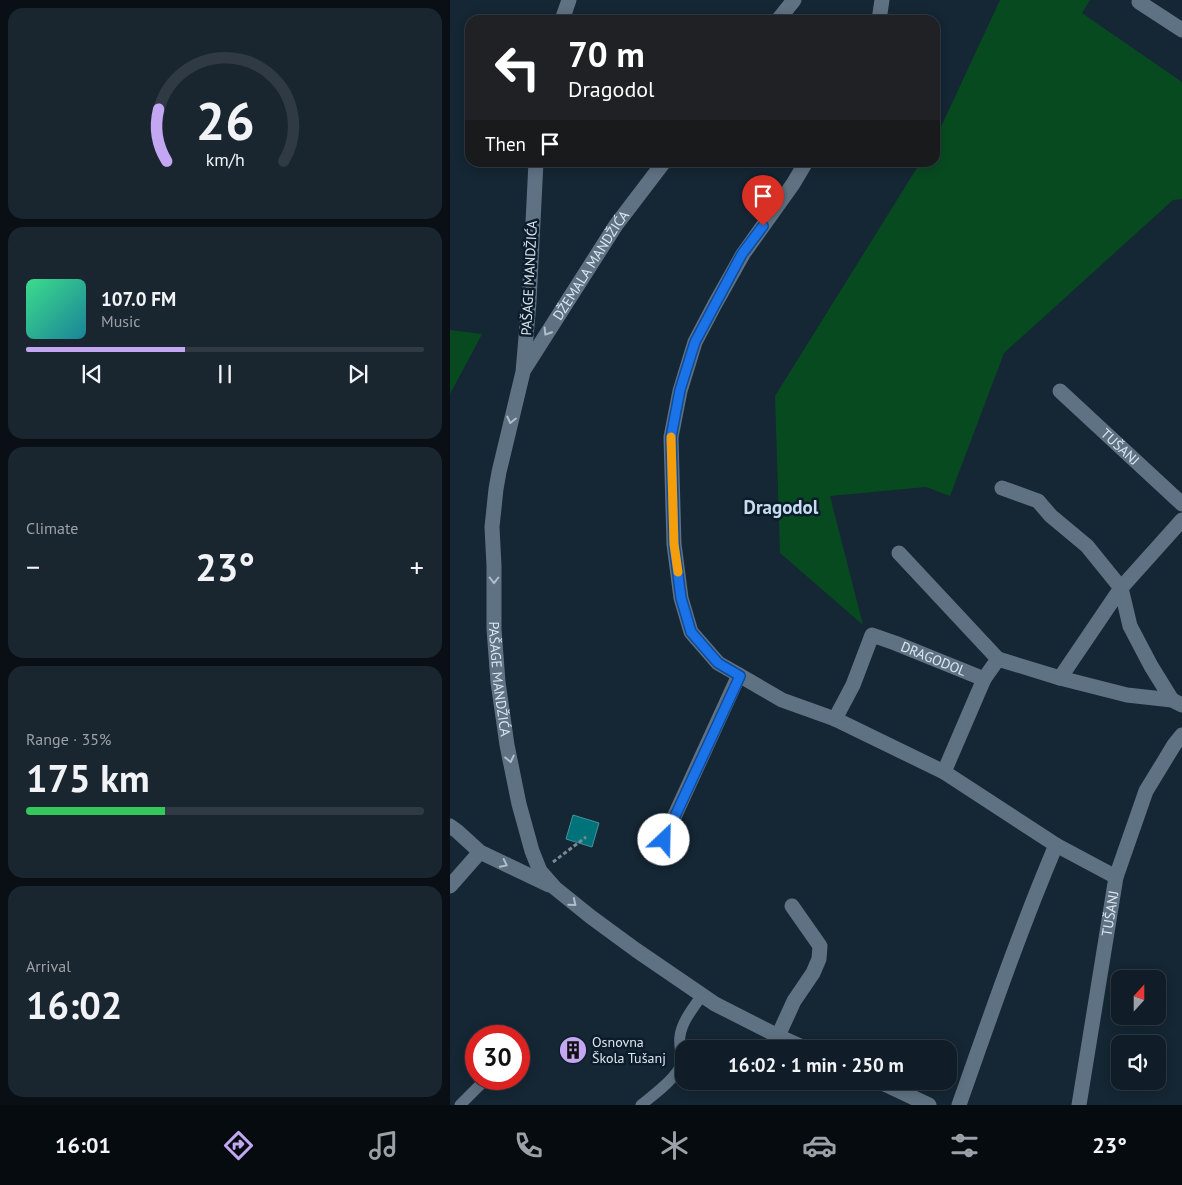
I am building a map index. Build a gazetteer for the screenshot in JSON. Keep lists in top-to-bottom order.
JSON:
{
  "streets": {
    "street": [
      "DŽEMALA MANDŽIĆA",
      "PAŠAGE MANDŽIĆA",
      "TUŠANJ",
      "DRAGODOL"
    ]
  },
  "crossings": [
    ["DŽEMALA MANDŽIĆA", "PAŠAGE MANDŽIĆA"]
  ],
  "one_way": ["DŽEMALA MANDŽIĆA", "PAŠAGE MANDŽIĆA"],
  "districts": ["Dragodol"],
  "places": {
    "building": ["Osnovna Škola Tušanj"]
  },
  "north": "top",
  "page": {
    "turn": ["70 m", "Dragodol"],
    "then": "Then",
    "song": ["107.0 FM", "Music"],
    "tile": [
      "Climate",
      ["Range · 35%", "175 km"],
      ["Arrival", "16:02"]
    ],
    "heat": ["−", "23°", "+"],
    "limit": "30",
    "trip": "16:02 · 1 min · 250 m",
    "tabs": ["16:01", "23°"],
    "gauge": ["26", "km/h"]
  }
}
